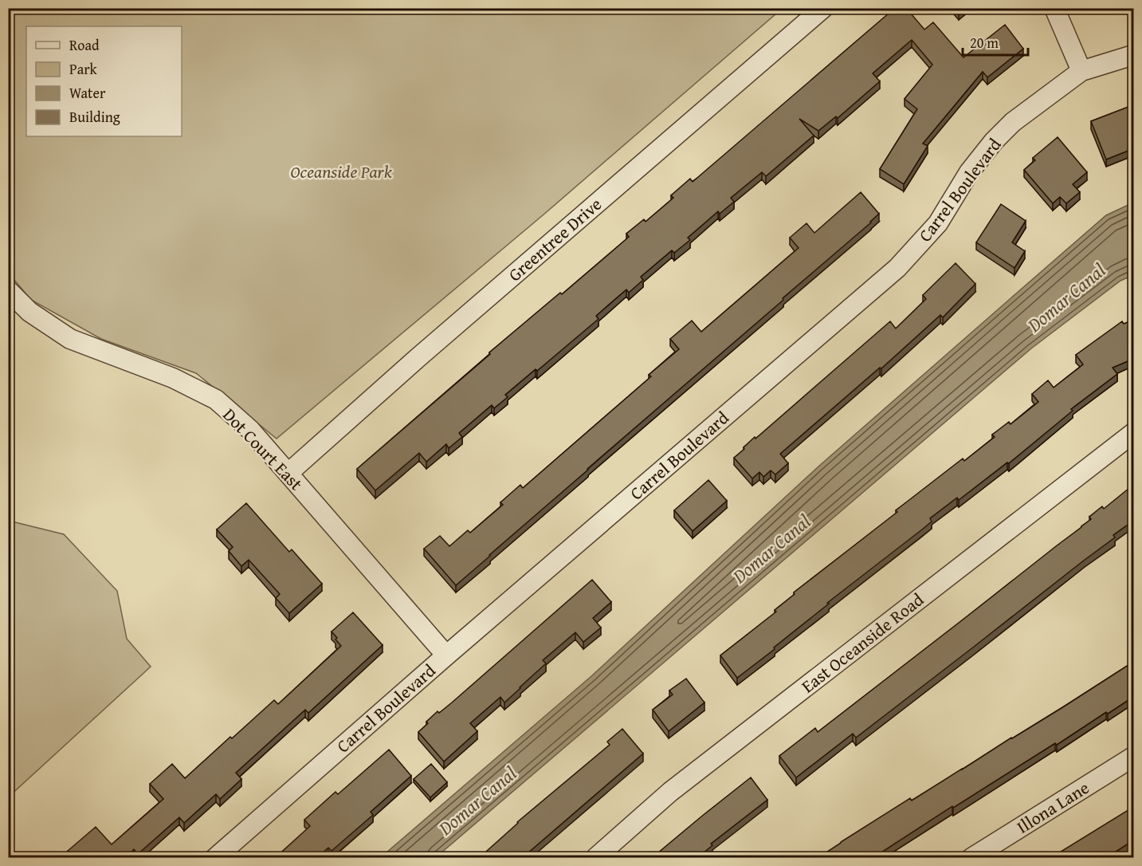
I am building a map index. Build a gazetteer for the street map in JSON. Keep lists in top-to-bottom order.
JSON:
{
  "streets": {
    "street": [
      "Carrel Boulevard",
      "Greentree Drive",
      "Dot Court East",
      "East Oceanside Road",
      "Illona Lane"
    ]
  },
  "crossings": [
    ["Carrel Boulevard", "Dot Court East"],
    ["Greentree Drive", "Dot Court East"]
  ],
  "water": ["Domar Canal"],
  "parks": ["Oceanside Park"],
  "legend": [
    "Road",
    "Park",
    "Water",
    "Building"
  ],
  "scale_bar": "20 m"
}
